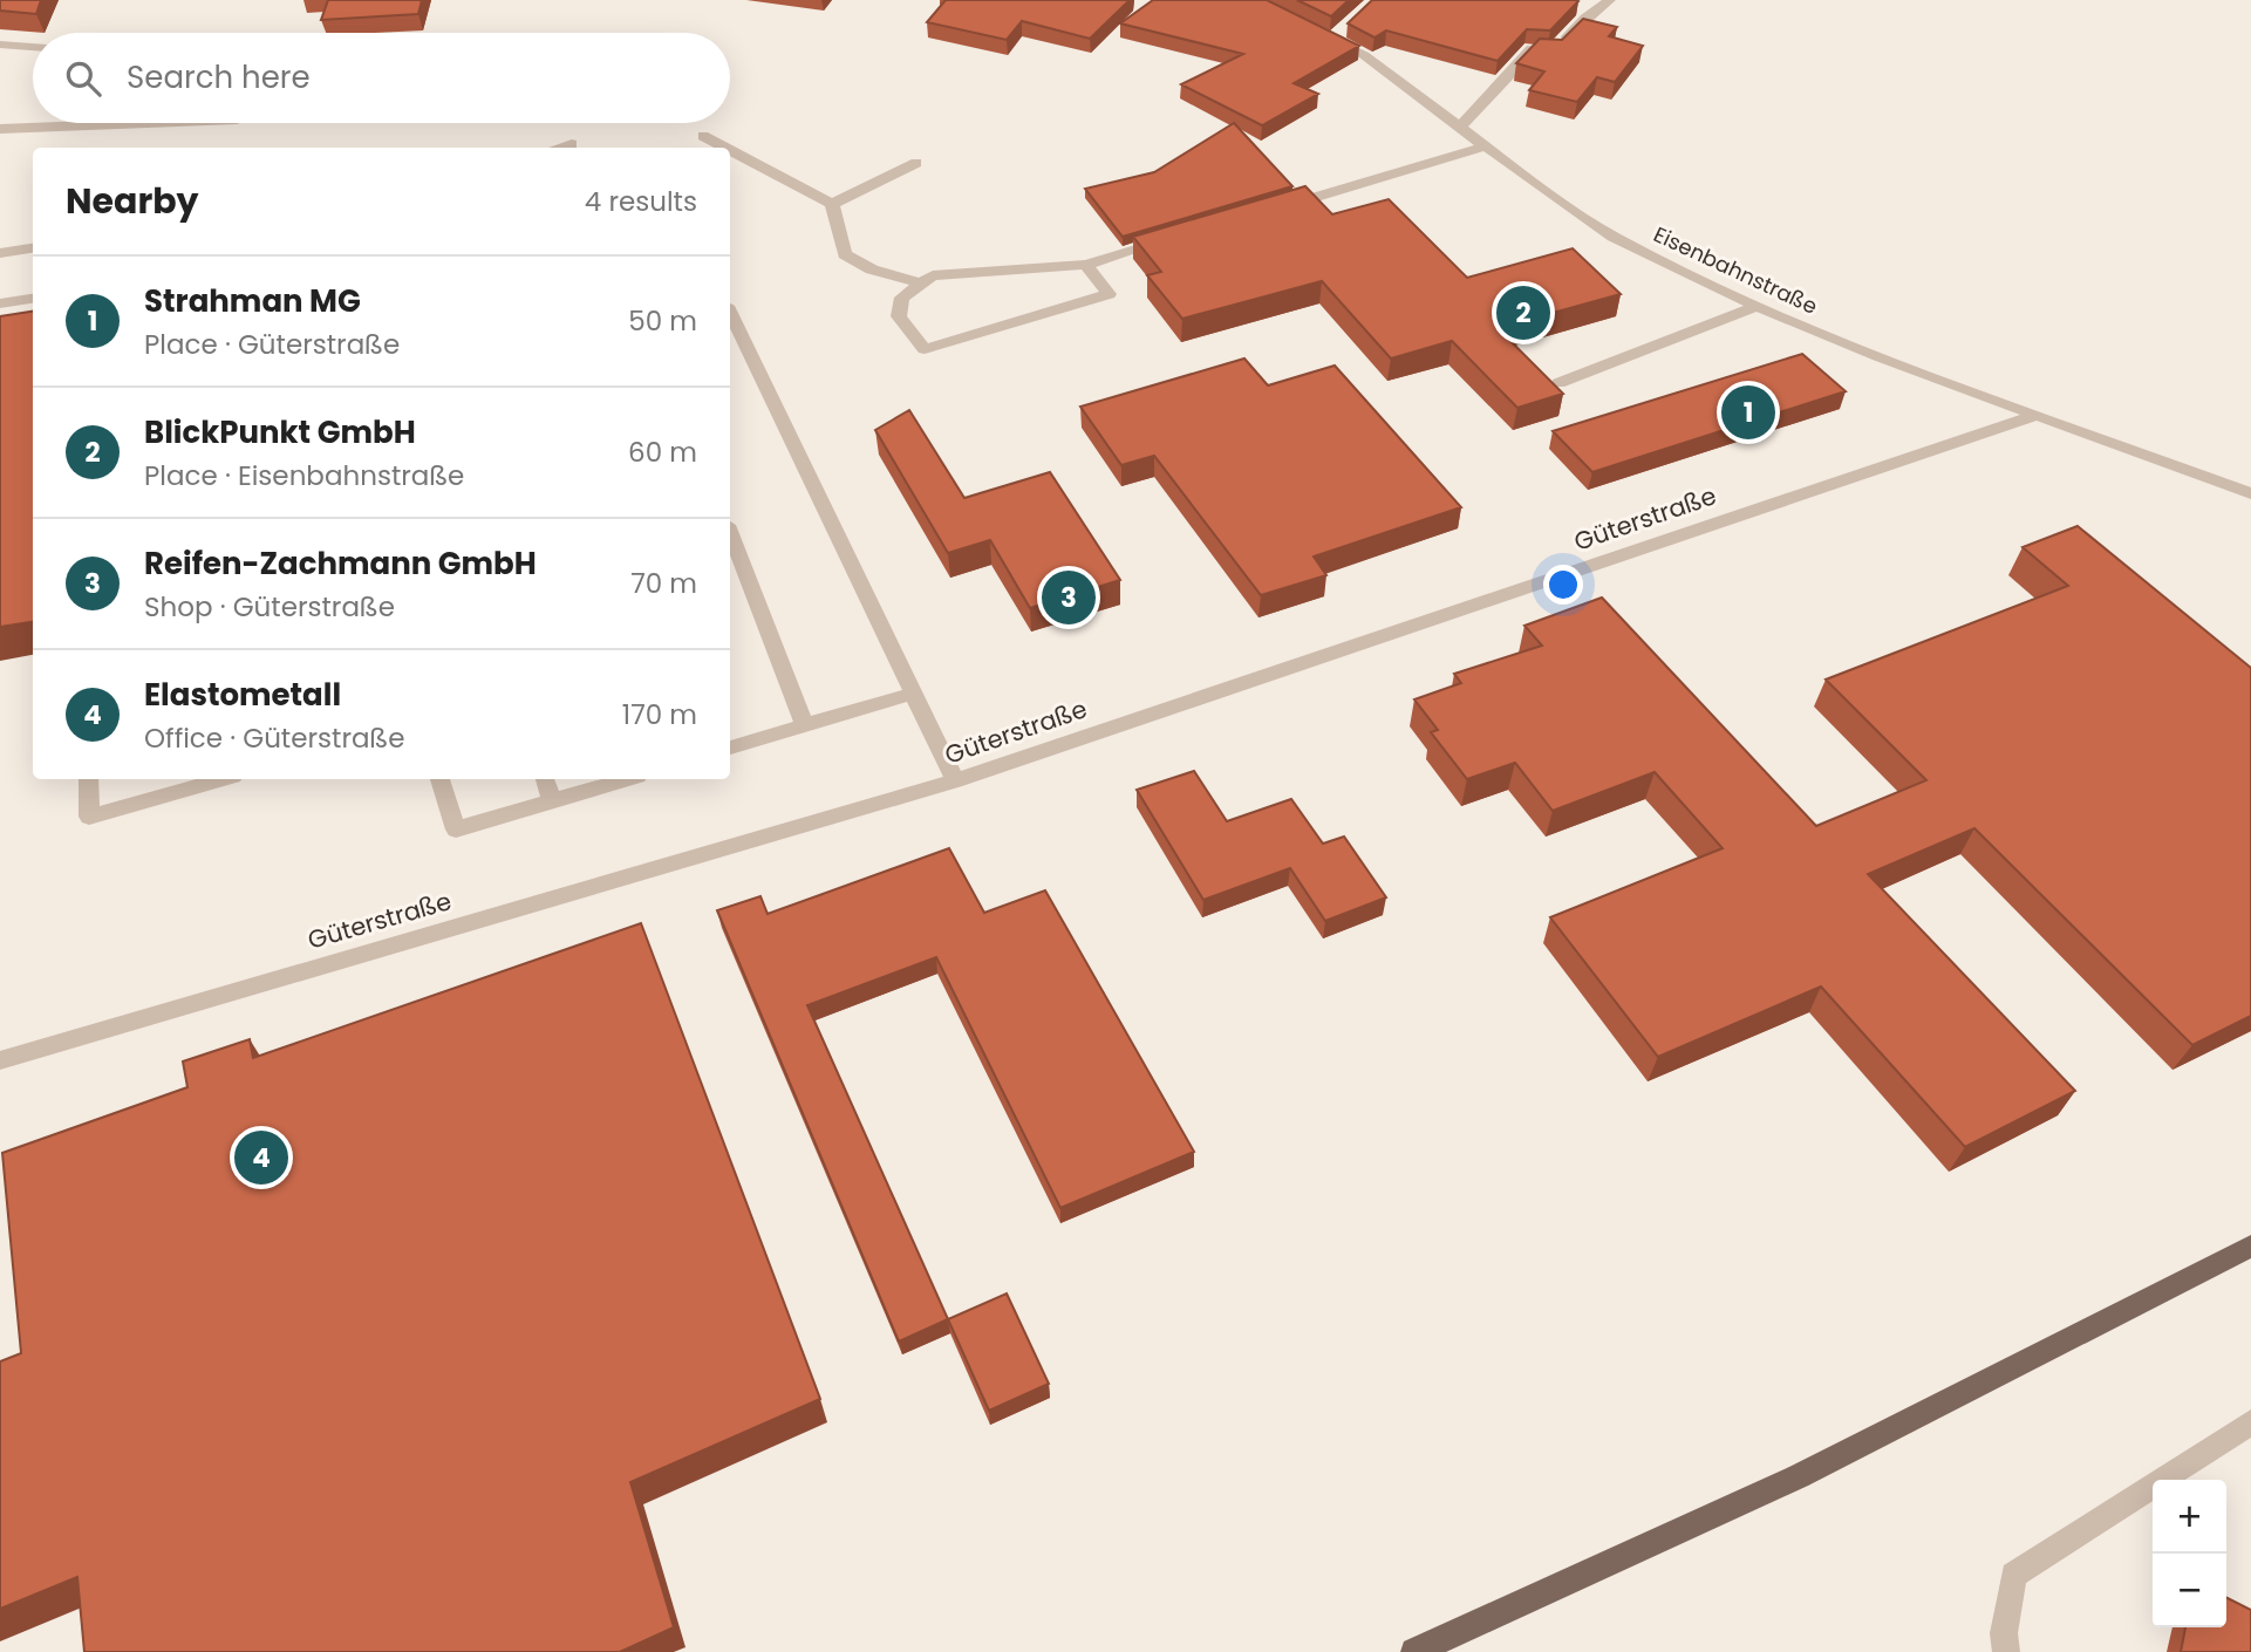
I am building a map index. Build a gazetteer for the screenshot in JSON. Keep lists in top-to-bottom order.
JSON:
{
  "streets": {
    "street": ["Eisenbahnstraße", "Güterstraße"]
  },
  "crossings": [
    ["Eisenbahnstraße", "Güterstraße"]
  ],
  "page": {
    "search": "Search here",
    "heading": ["Nearby", "4 results"],
    "list": [
      {
        "mark": "1",
        "name": "Strahman MG",
        "note": "Place · Güterstraße",
        "value": "50 m"
      },
      {
        "mark": "2",
        "name": "BlickPunkt GmbH",
        "note": "Place · Eisenbahnstraße",
        "value": "60 m"
      },
      {
        "mark": "3",
        "name": "Reifen-Zachmann GmbH",
        "note": "Shop · Güterstraße",
        "value": "70 m"
      },
      {
        "mark": "4",
        "name": "Elastometall",
        "note": "Office · Güterstraße",
        "value": "170 m"
      }
    ],
    "pins": [
      "2",
      "1",
      "3",
      "4"
    ],
    "map_buttons": ["+", "−"]
  }
}
